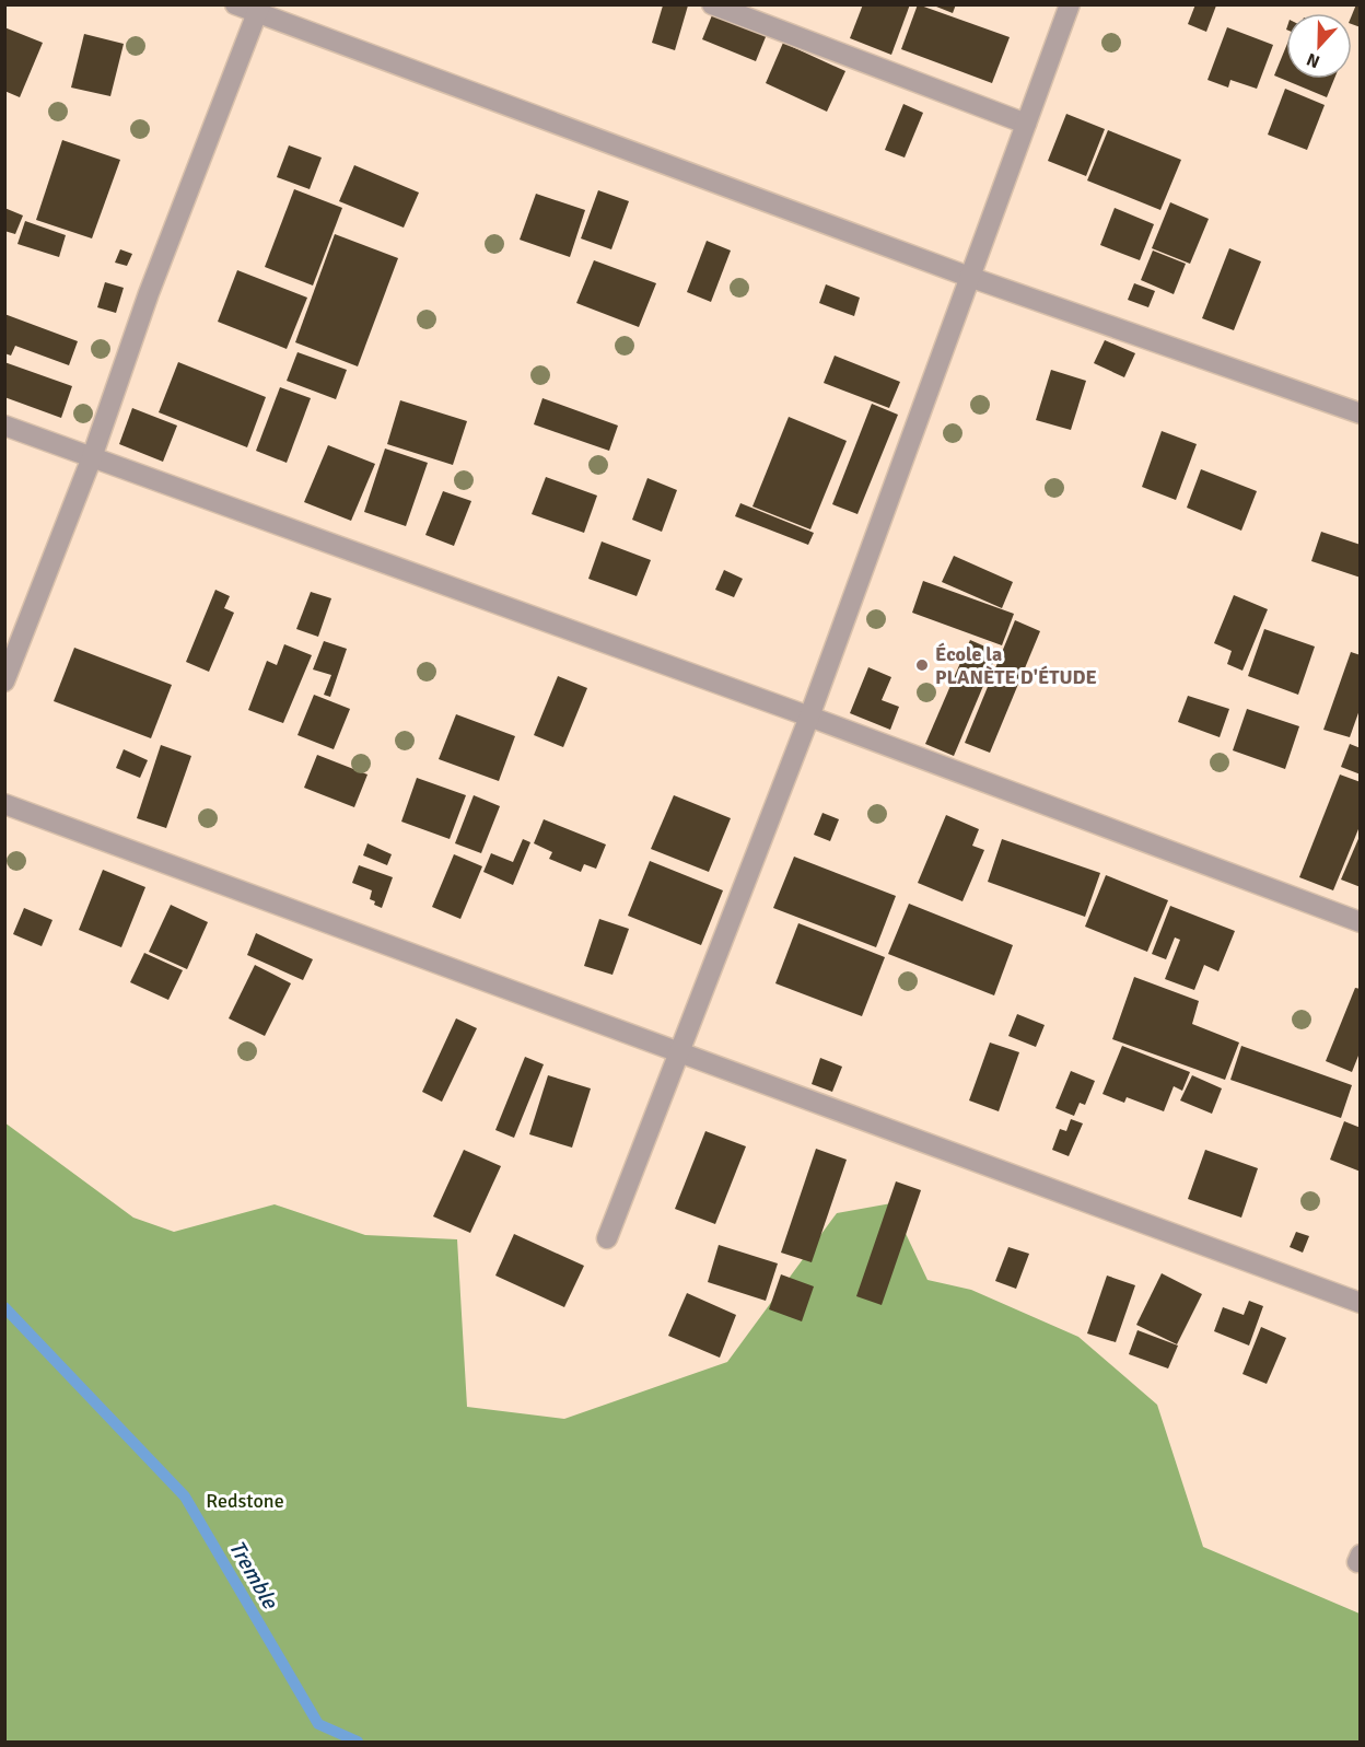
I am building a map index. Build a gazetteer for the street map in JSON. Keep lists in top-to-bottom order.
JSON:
{
  "water": ["Tremble"],
  "parks": ["Redstone"],
  "places": ["École la PLANÈTE D'ÉTUDE"],
  "north": "bottom"
}
